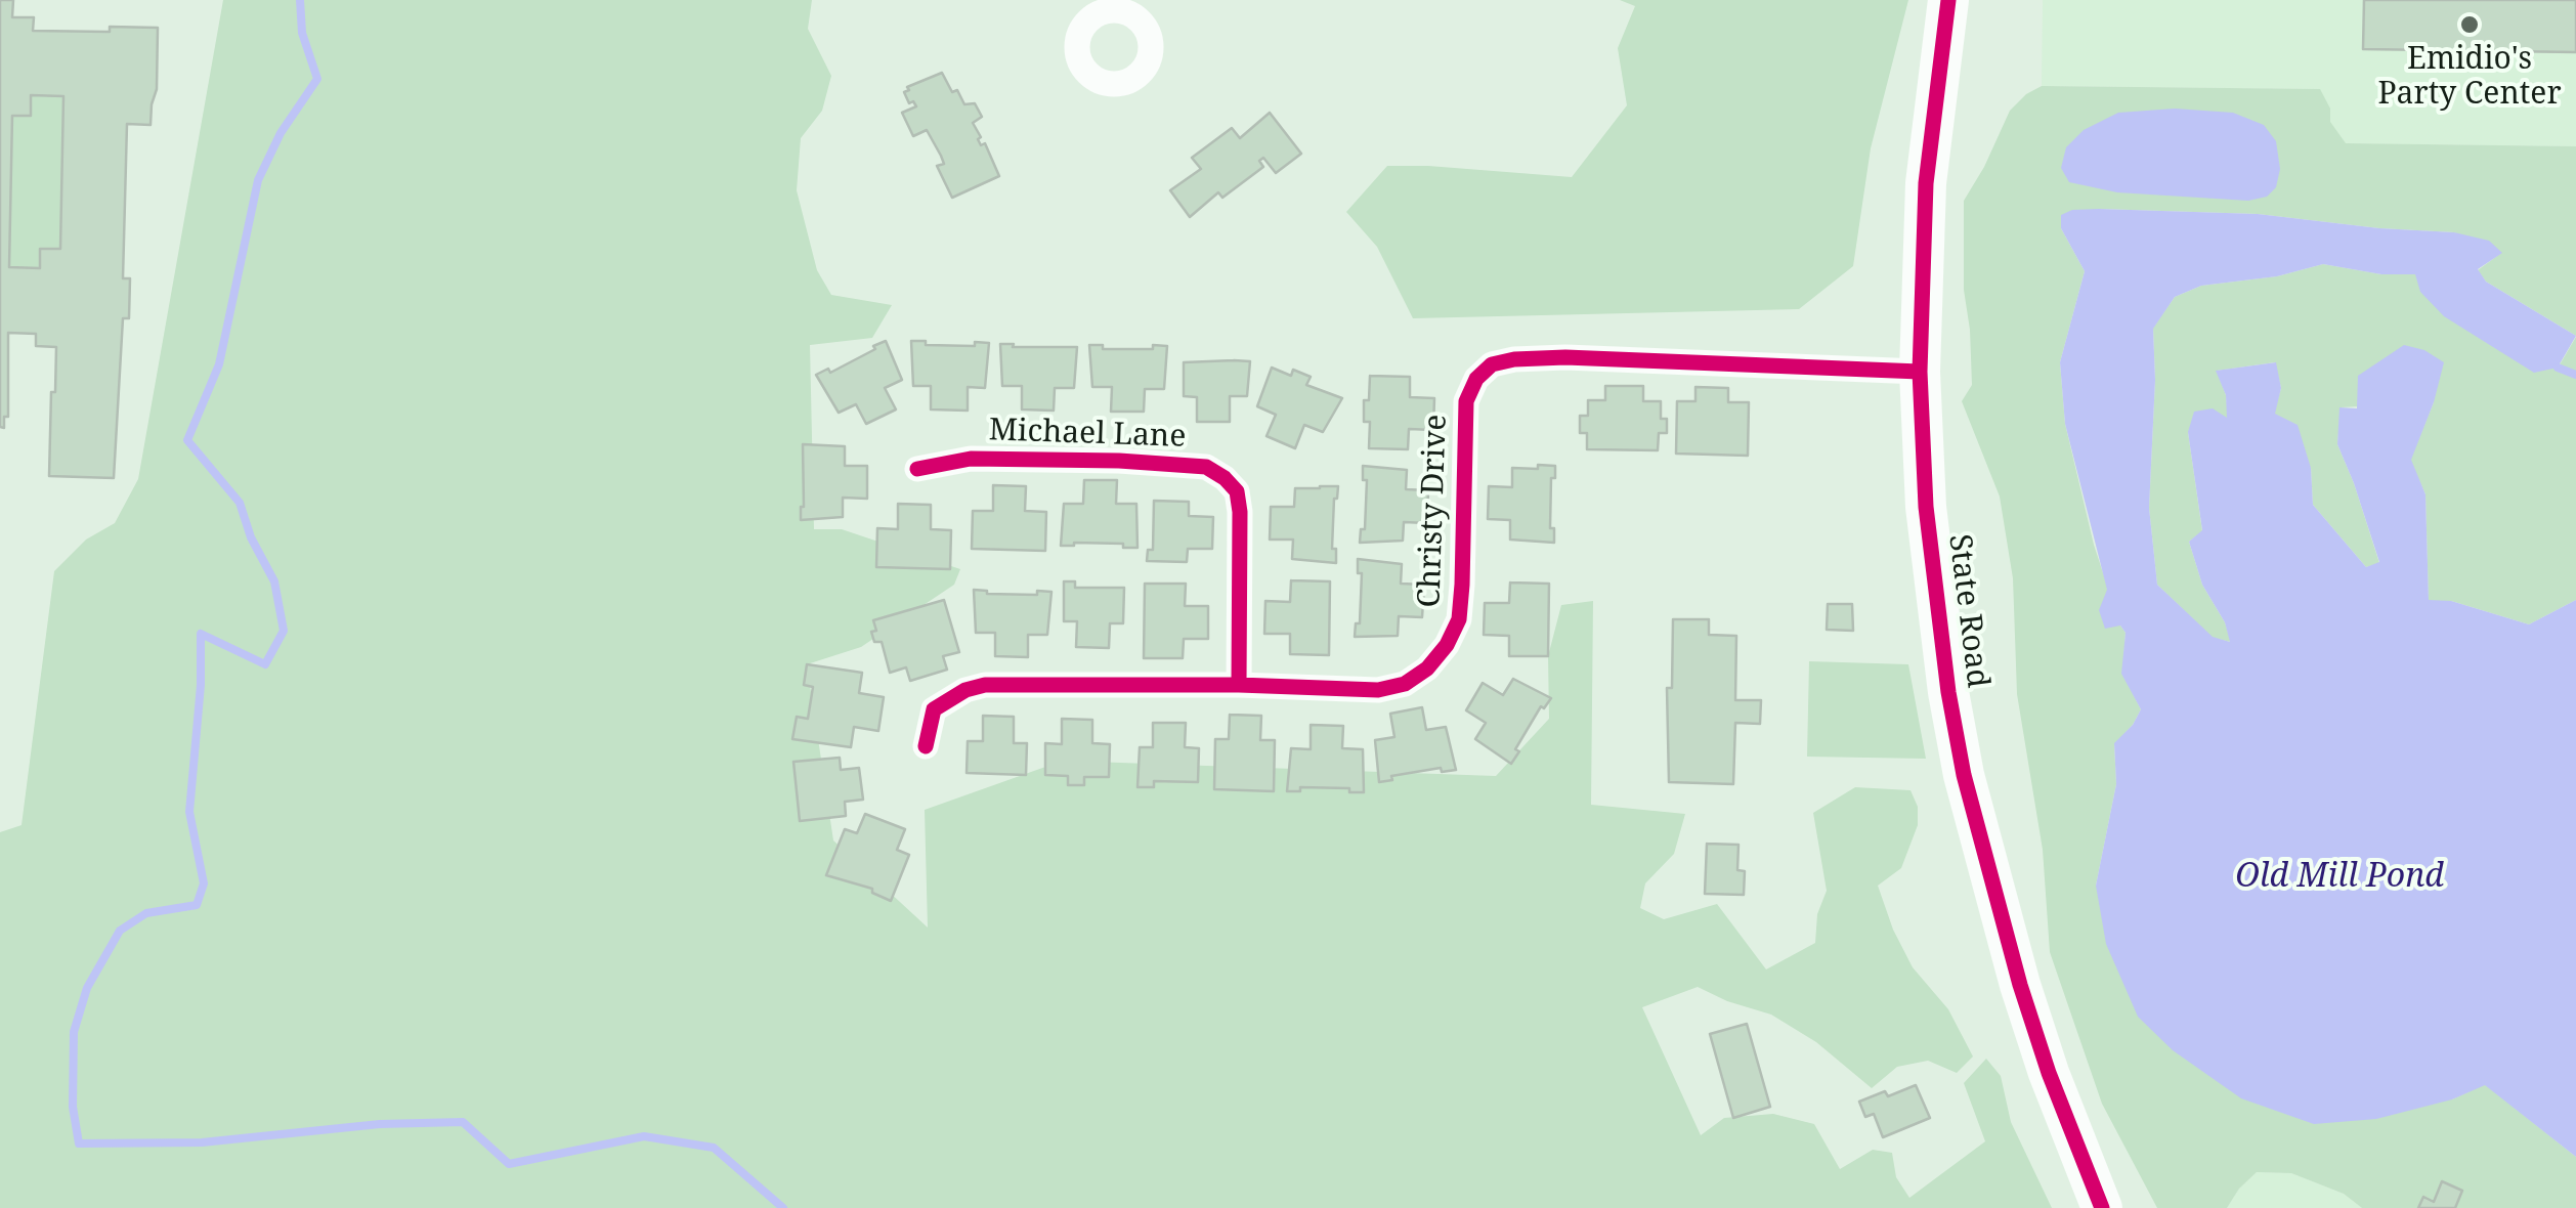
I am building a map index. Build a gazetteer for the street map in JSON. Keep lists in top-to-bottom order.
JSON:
{
  "streets": {
    "main road": ["State Road"],
    "street": ["Michael Lane", "Christy Drive"]
  },
  "crossings": [
    ["Michael Lane", "Christy Drive"],
    ["Christy Drive", "State Road"]
  ],
  "water": ["Old Mill Pond"],
  "places": ["Emidio's Party Center"]
}
